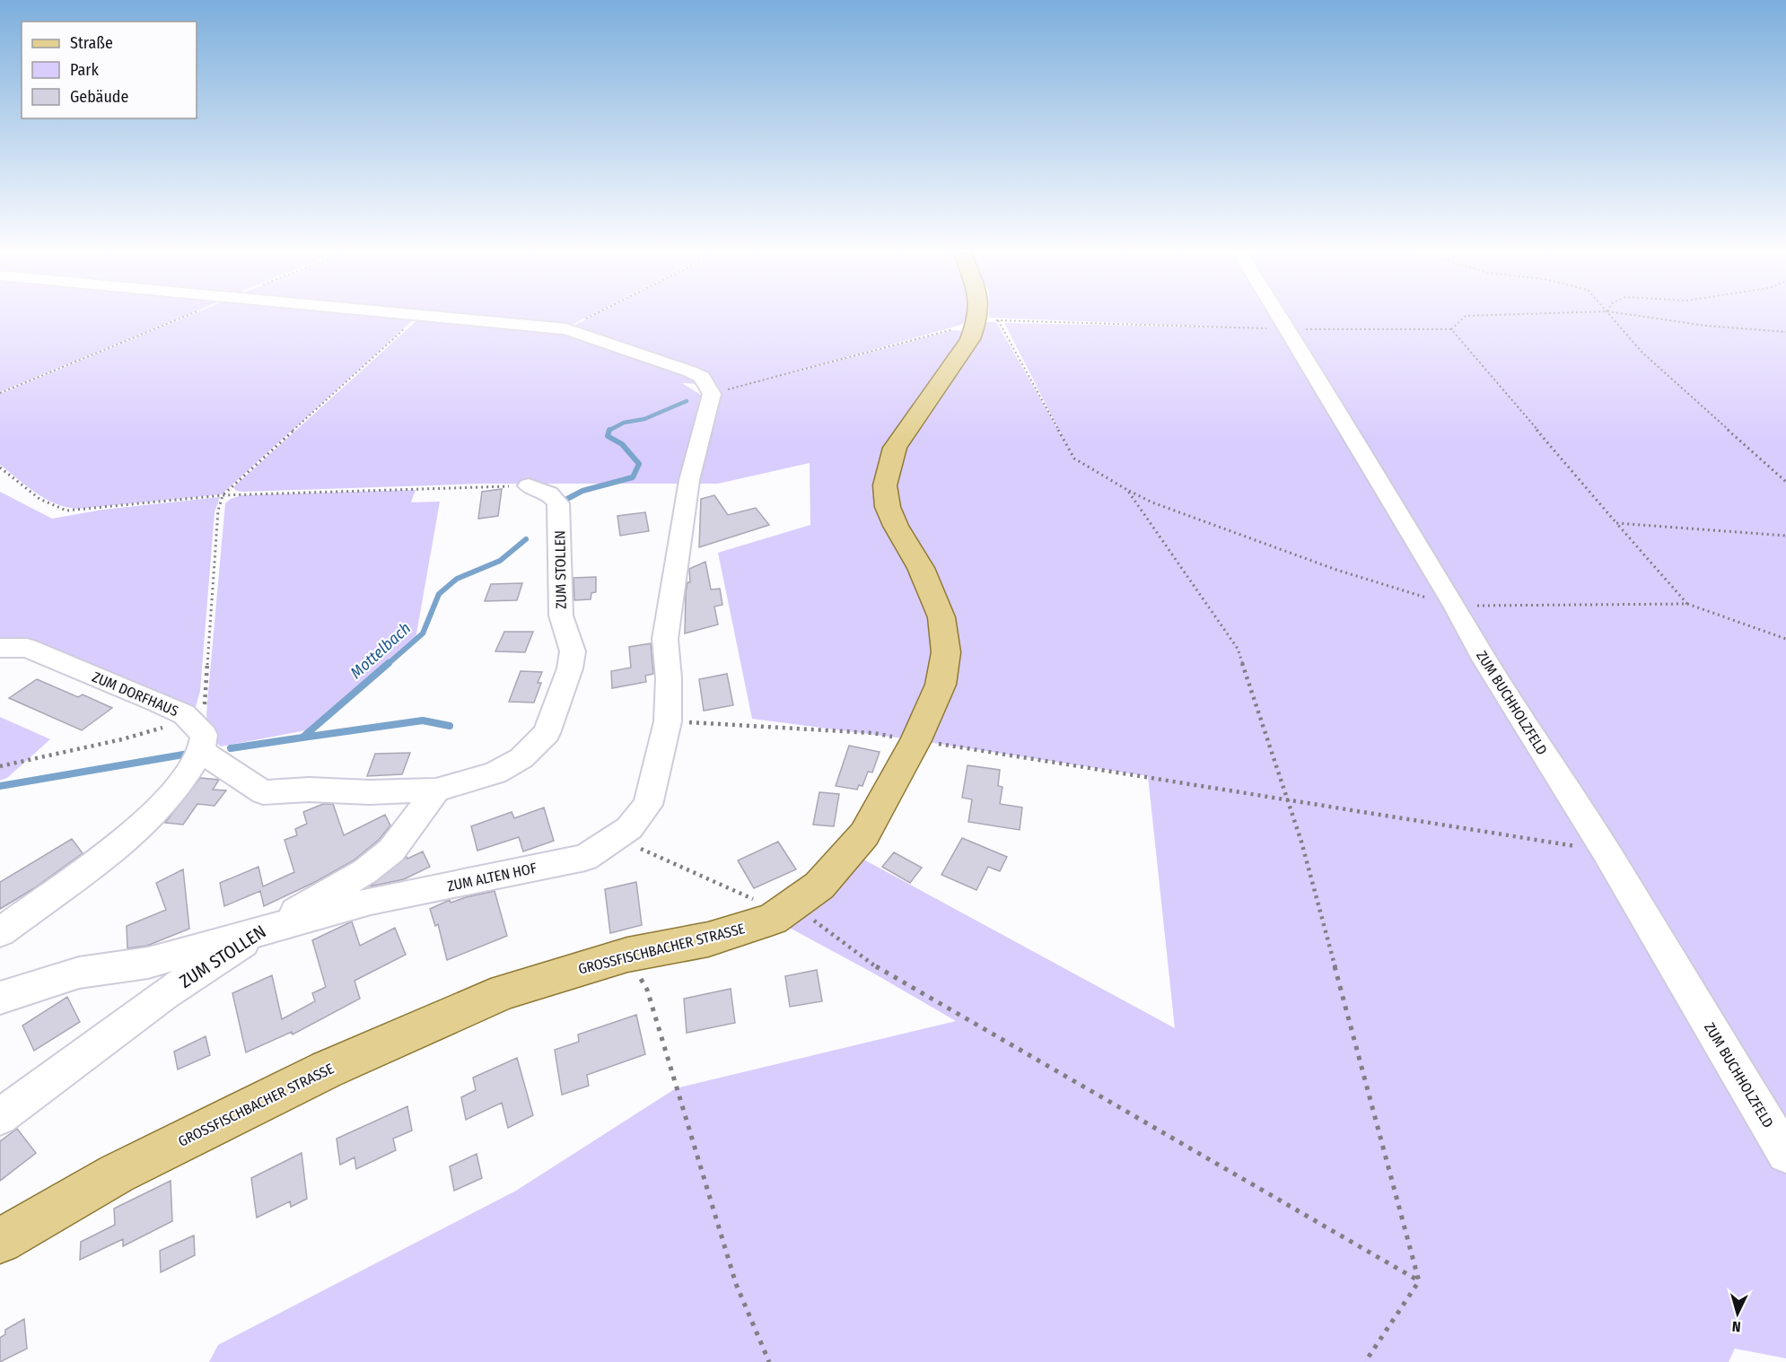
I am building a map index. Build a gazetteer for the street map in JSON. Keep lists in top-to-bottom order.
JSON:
{
  "streets": {
    "main road": ["GROSSFISCHBACHER STRASSE"],
    "street": [
      "ZUM STOLLEN",
      "ZUM DORFHAUS",
      "ZUM BUCHHOLZFELD",
      "ZUM ALTEN HOF"
    ]
  },
  "crossings": [
    ["ZUM STOLLEN", "ZUM DORFHAUS"],
    ["ZUM STOLLEN", "ZUM ALTEN HOF"]
  ],
  "water": ["Mottelbach"],
  "legend": ["Straße", "Park", "Gebäude"],
  "north": "bottom"
}
